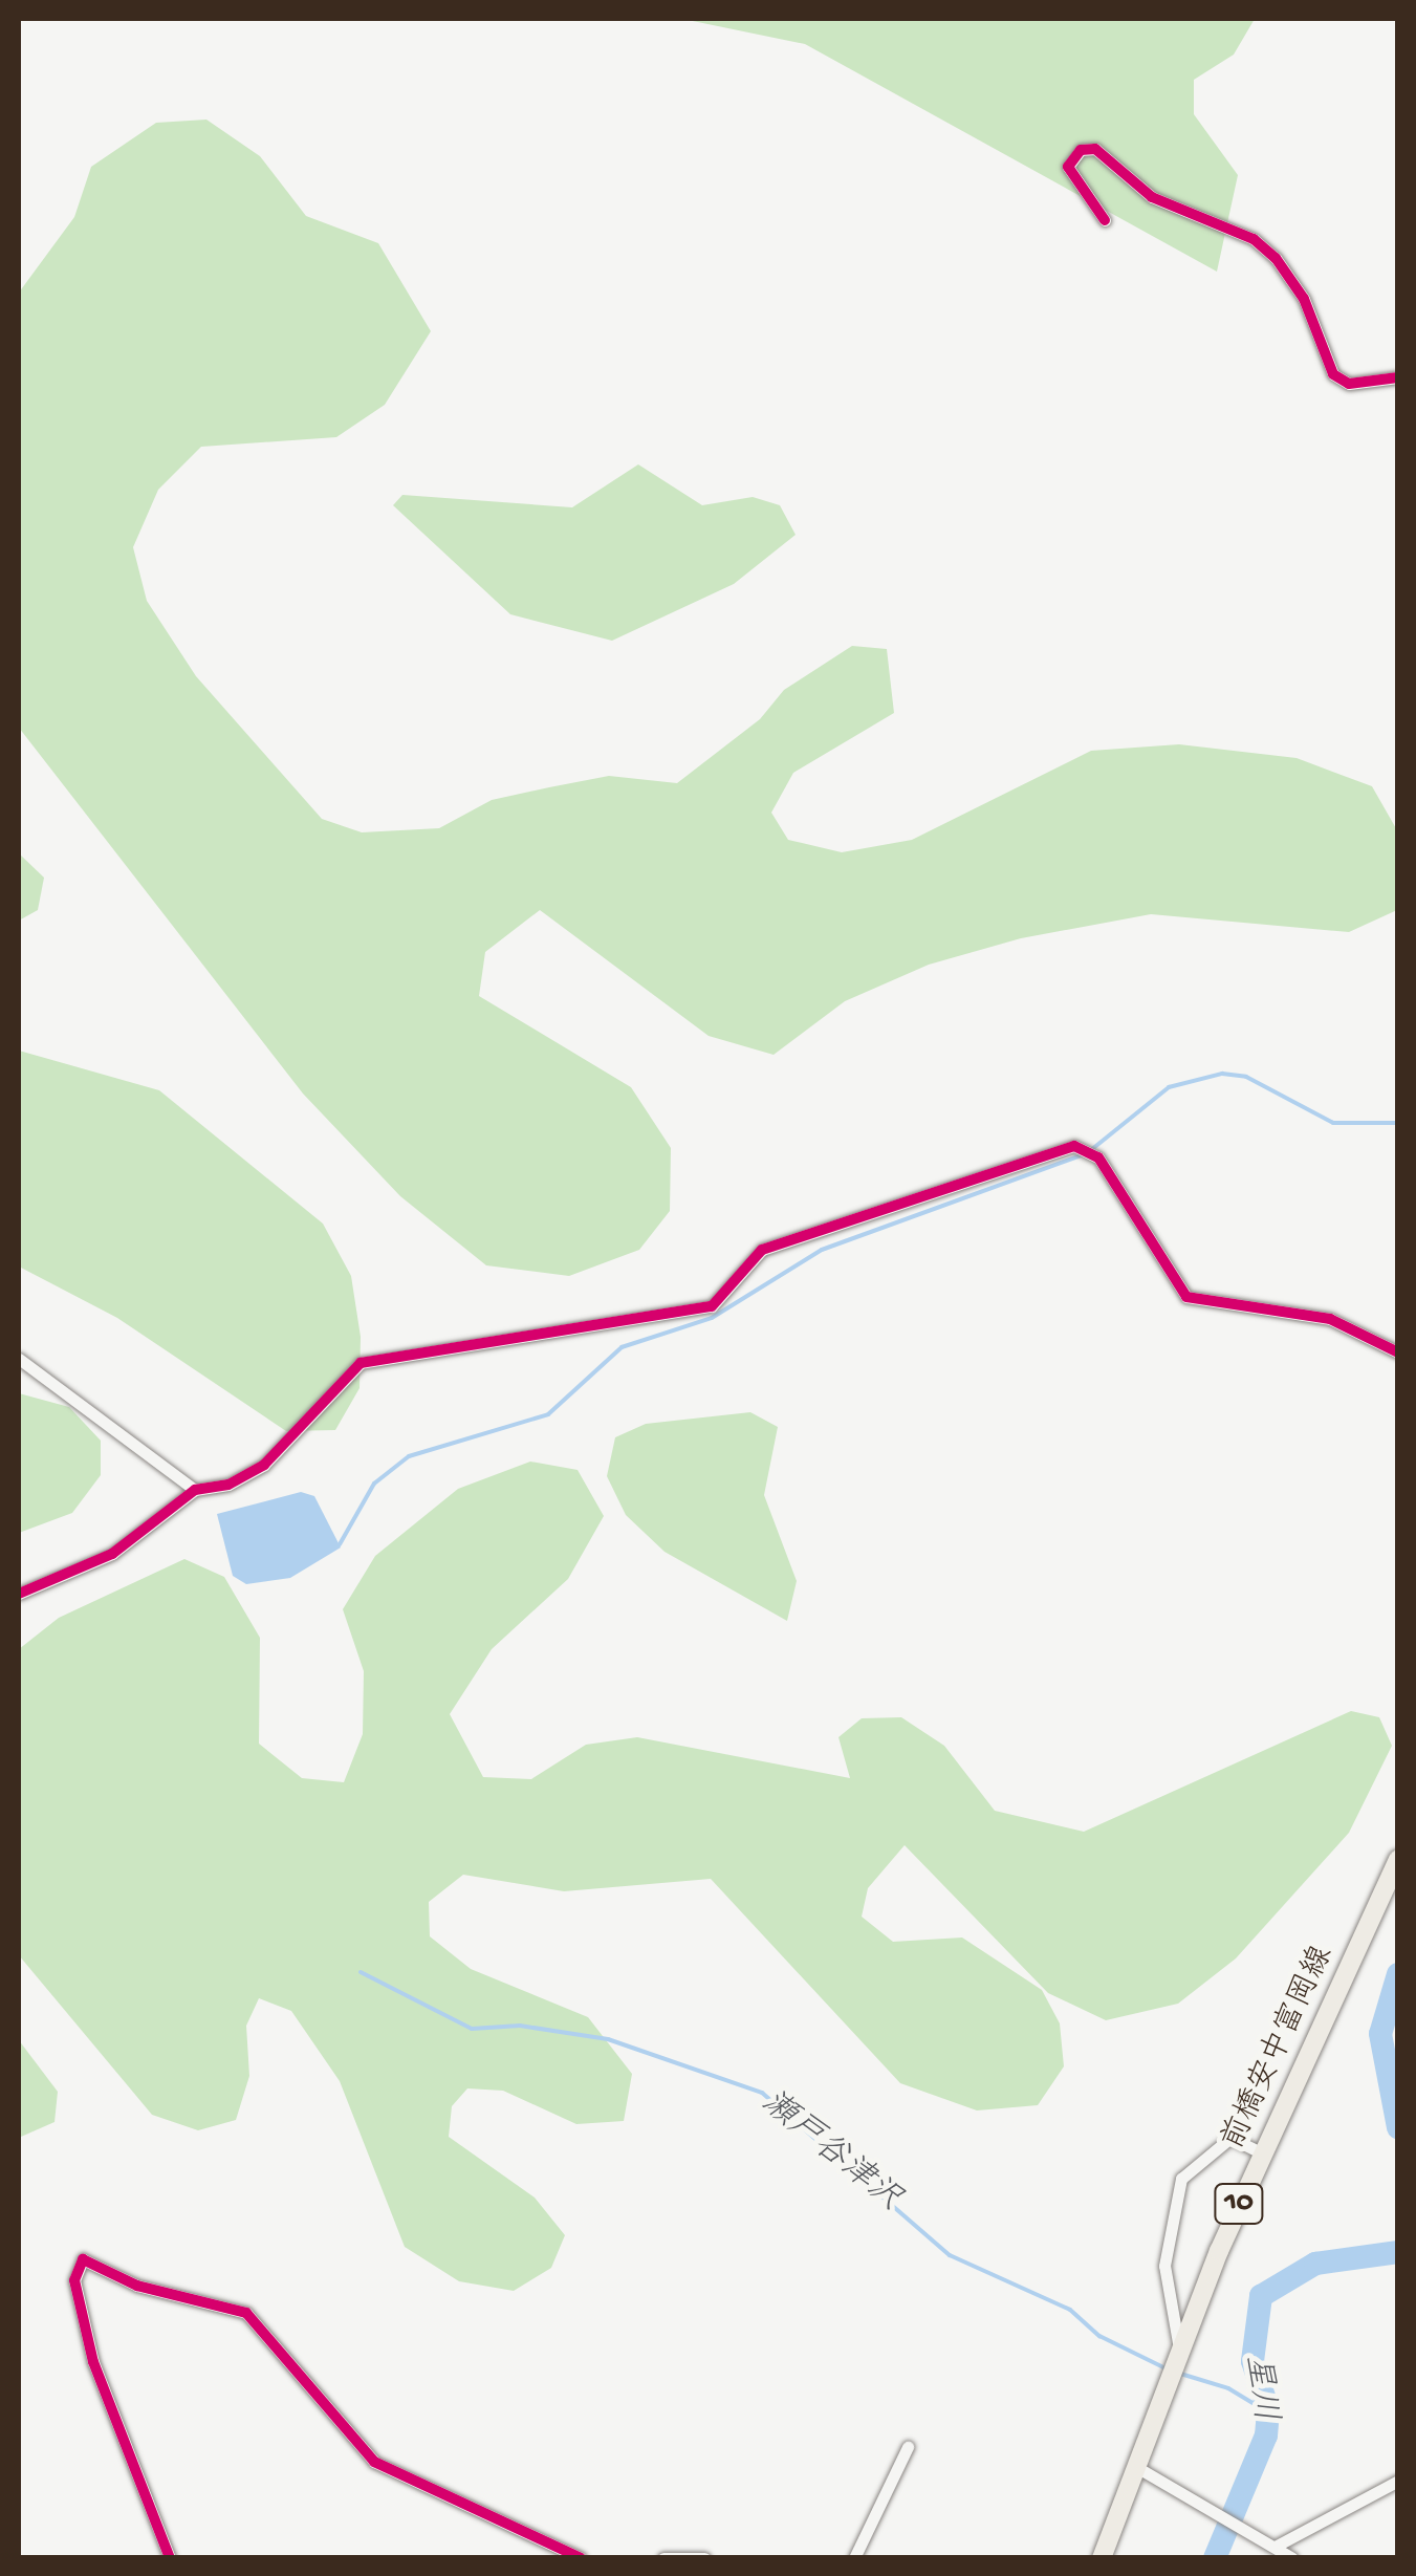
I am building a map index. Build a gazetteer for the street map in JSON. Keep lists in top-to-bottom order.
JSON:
{
  "streets": {
    "main road": ["前橋安中富岡線", "10"]
  },
  "water": ["瀬戸谷津沢", "星川"]
}
